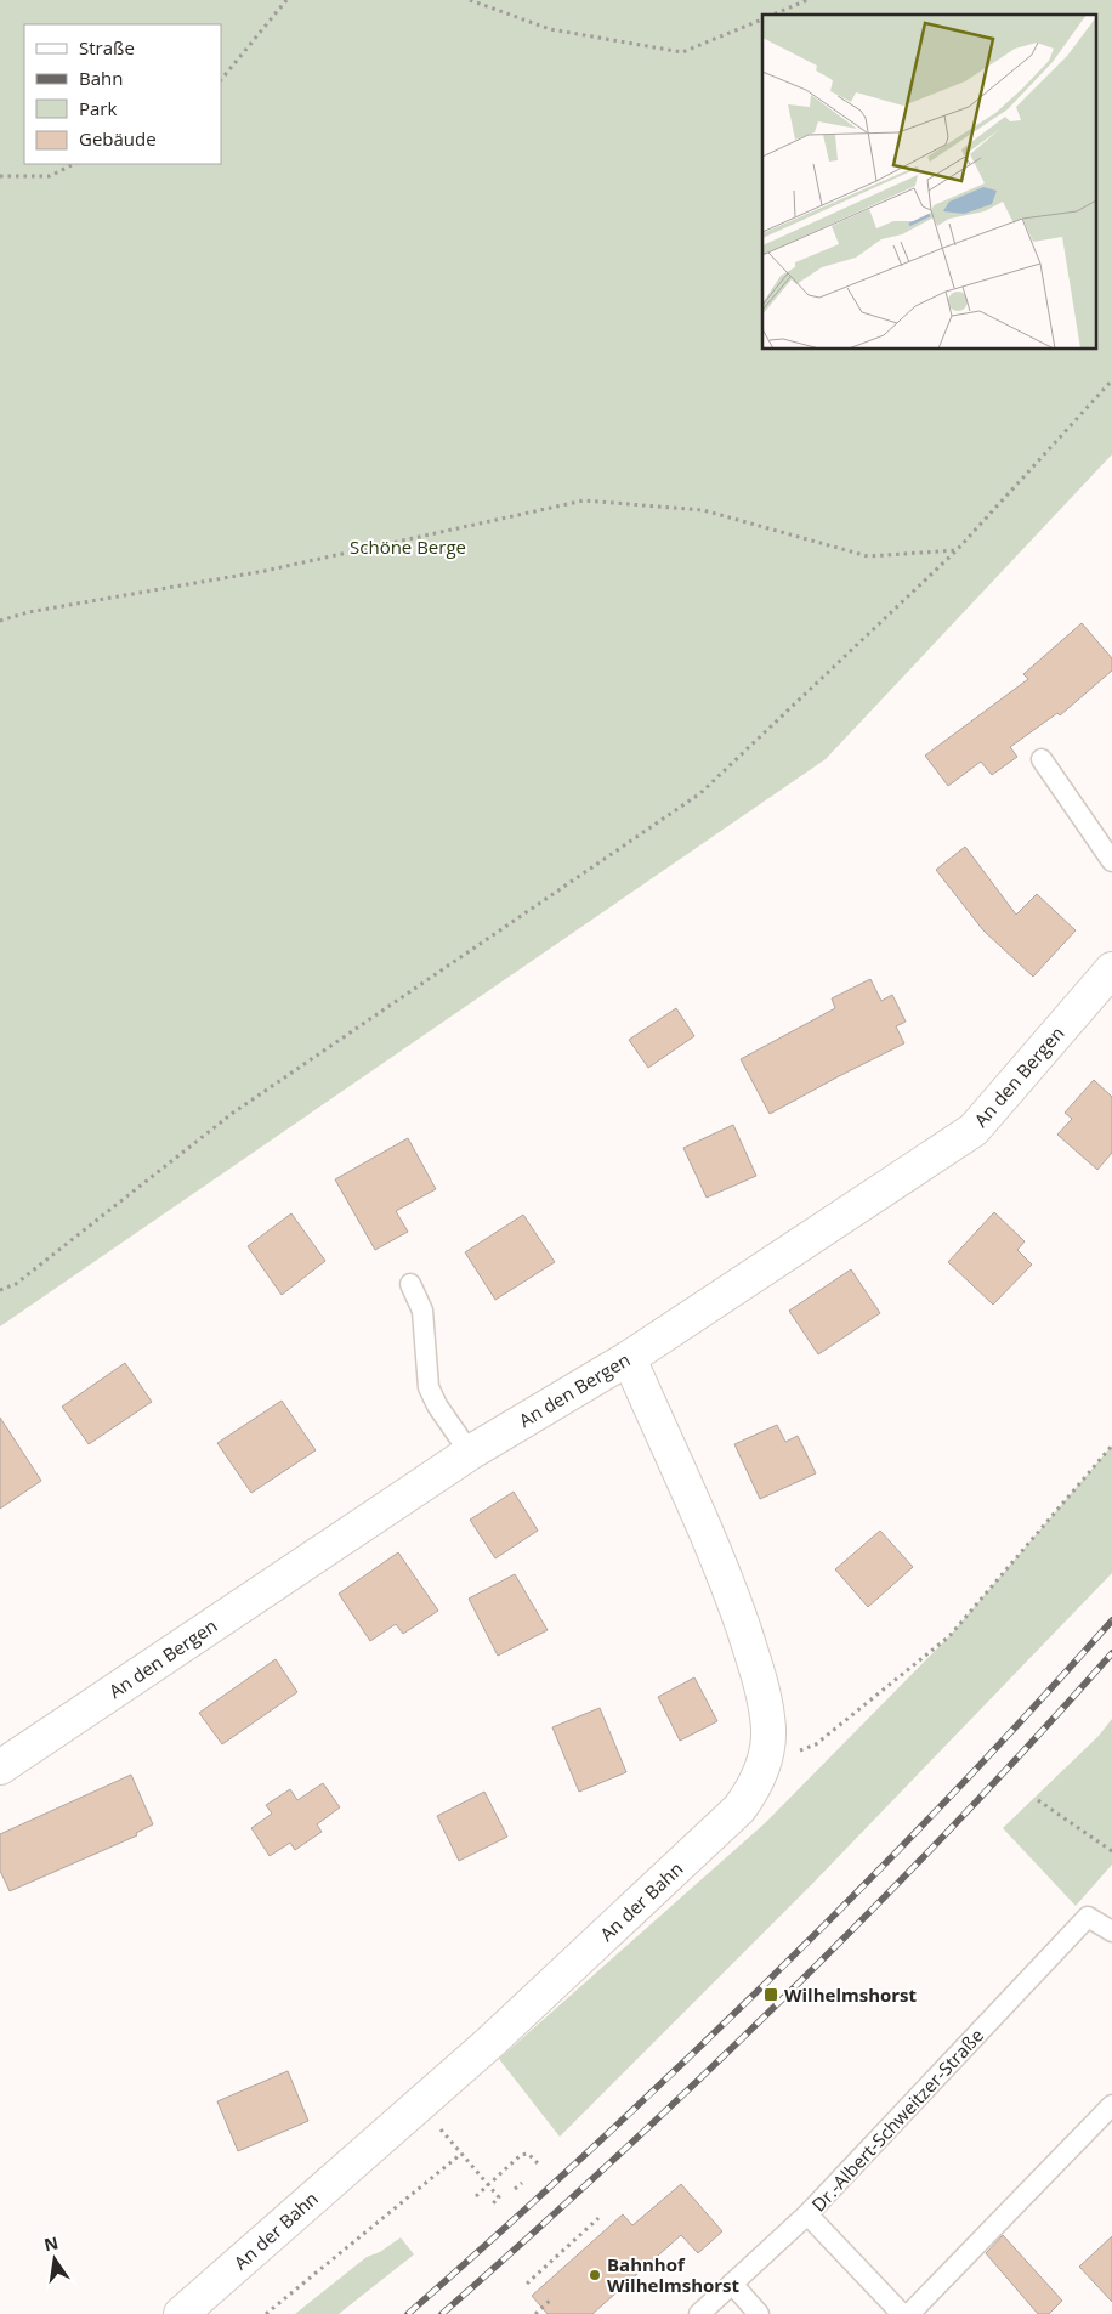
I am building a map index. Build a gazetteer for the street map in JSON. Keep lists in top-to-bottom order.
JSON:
{
  "streets": {
    "street": ["An den Bergen", "An der Bahn"],
    "lane": ["Dr.-Albert-Schweitzer-Straße"]
  },
  "crossings": [
    ["An den Bergen", "An der Bahn"]
  ],
  "parks": ["Schöne Berge"],
  "places": {
    "transit": ["Wilhelmshorst"],
    "other": ["Bahnhof Wilhelmshorst"]
  },
  "legend": [
    "Straße",
    "Bahn",
    "Park",
    "Gebäude"
  ],
  "north": "top"
}
